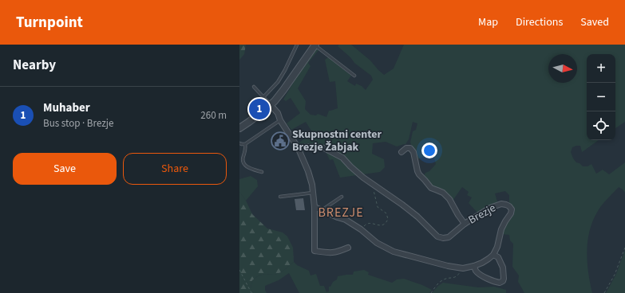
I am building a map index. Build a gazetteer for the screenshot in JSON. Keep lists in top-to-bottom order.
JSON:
{
  "streets": {
    "street": ["Brezje"]
  },
  "districts": ["BREZJE"],
  "places": {
    "public building": ["Skupnostni center Brezje Žabjak"]
  },
  "north": "right",
  "page": {
    "header": "Turnpoint",
    "nav": ["Map", "Directions", "Saved"],
    "heading": "Nearby",
    "map_buttons": ["+", "−"],
    "list": [
      {
        "mark": "1",
        "name": "Muhaber",
        "note": "Bus stop · Brezje",
        "value": "260 m"
      }
    ],
    "pins": "1",
    "buttons": ["Save", "Share"]
  }
}
